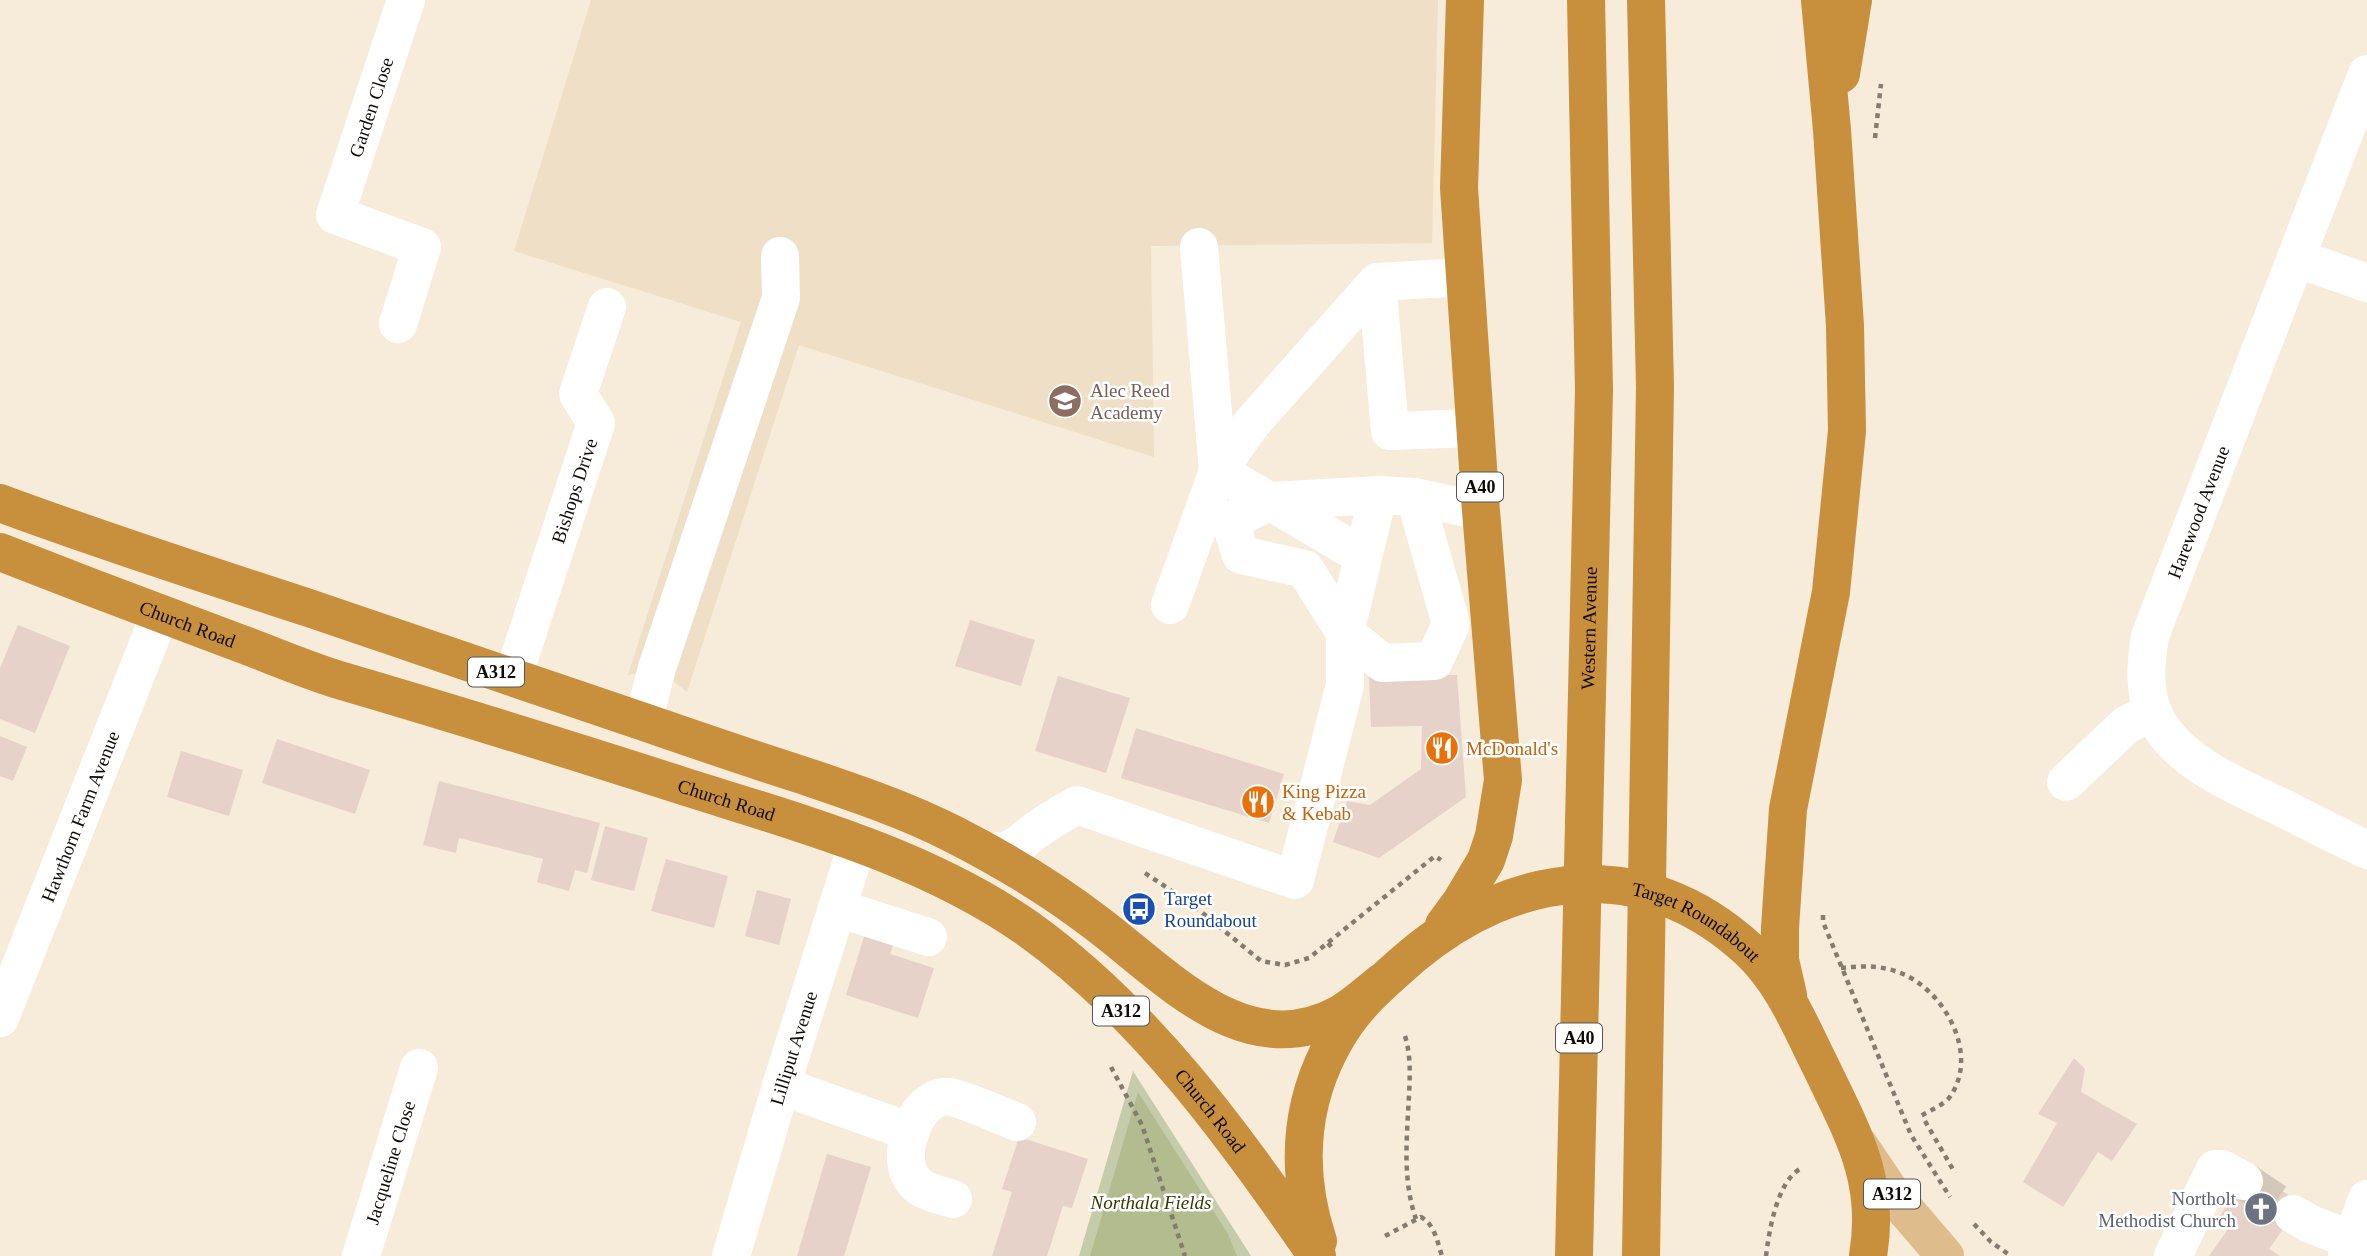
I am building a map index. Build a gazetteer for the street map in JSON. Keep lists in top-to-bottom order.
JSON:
{
  "streets": {
    "highway": [
      "A40",
      "Church Road",
      "Western Avenue",
      "A312",
      "Target Roundabout"
    ],
    "street": [
      "Garden Close",
      "Bishops Drive",
      "Harewood Avenue",
      "Hawthorn Farm Avenue",
      "Lilliput Avenue",
      "Jacqueline Close"
    ]
  },
  "crossings": [
    ["A40", "Target Roundabout"],
    ["Bishops Drive", "A312"],
    ["Church Road", "Hawthorn Farm Avenue"],
    ["Church Road", "Lilliput Avenue"],
    ["A312", "Target Roundabout"]
  ],
  "parks": ["Northala Fields"],
  "places": {
    "school or university": ["Alec Reed Academy"],
    "restaurant": ["McDonald's", "King Pizza & Kebab"],
    "bus stop": ["Target Roundabout"],
    "church": ["Northolt Methodist Church"]
  }
}
